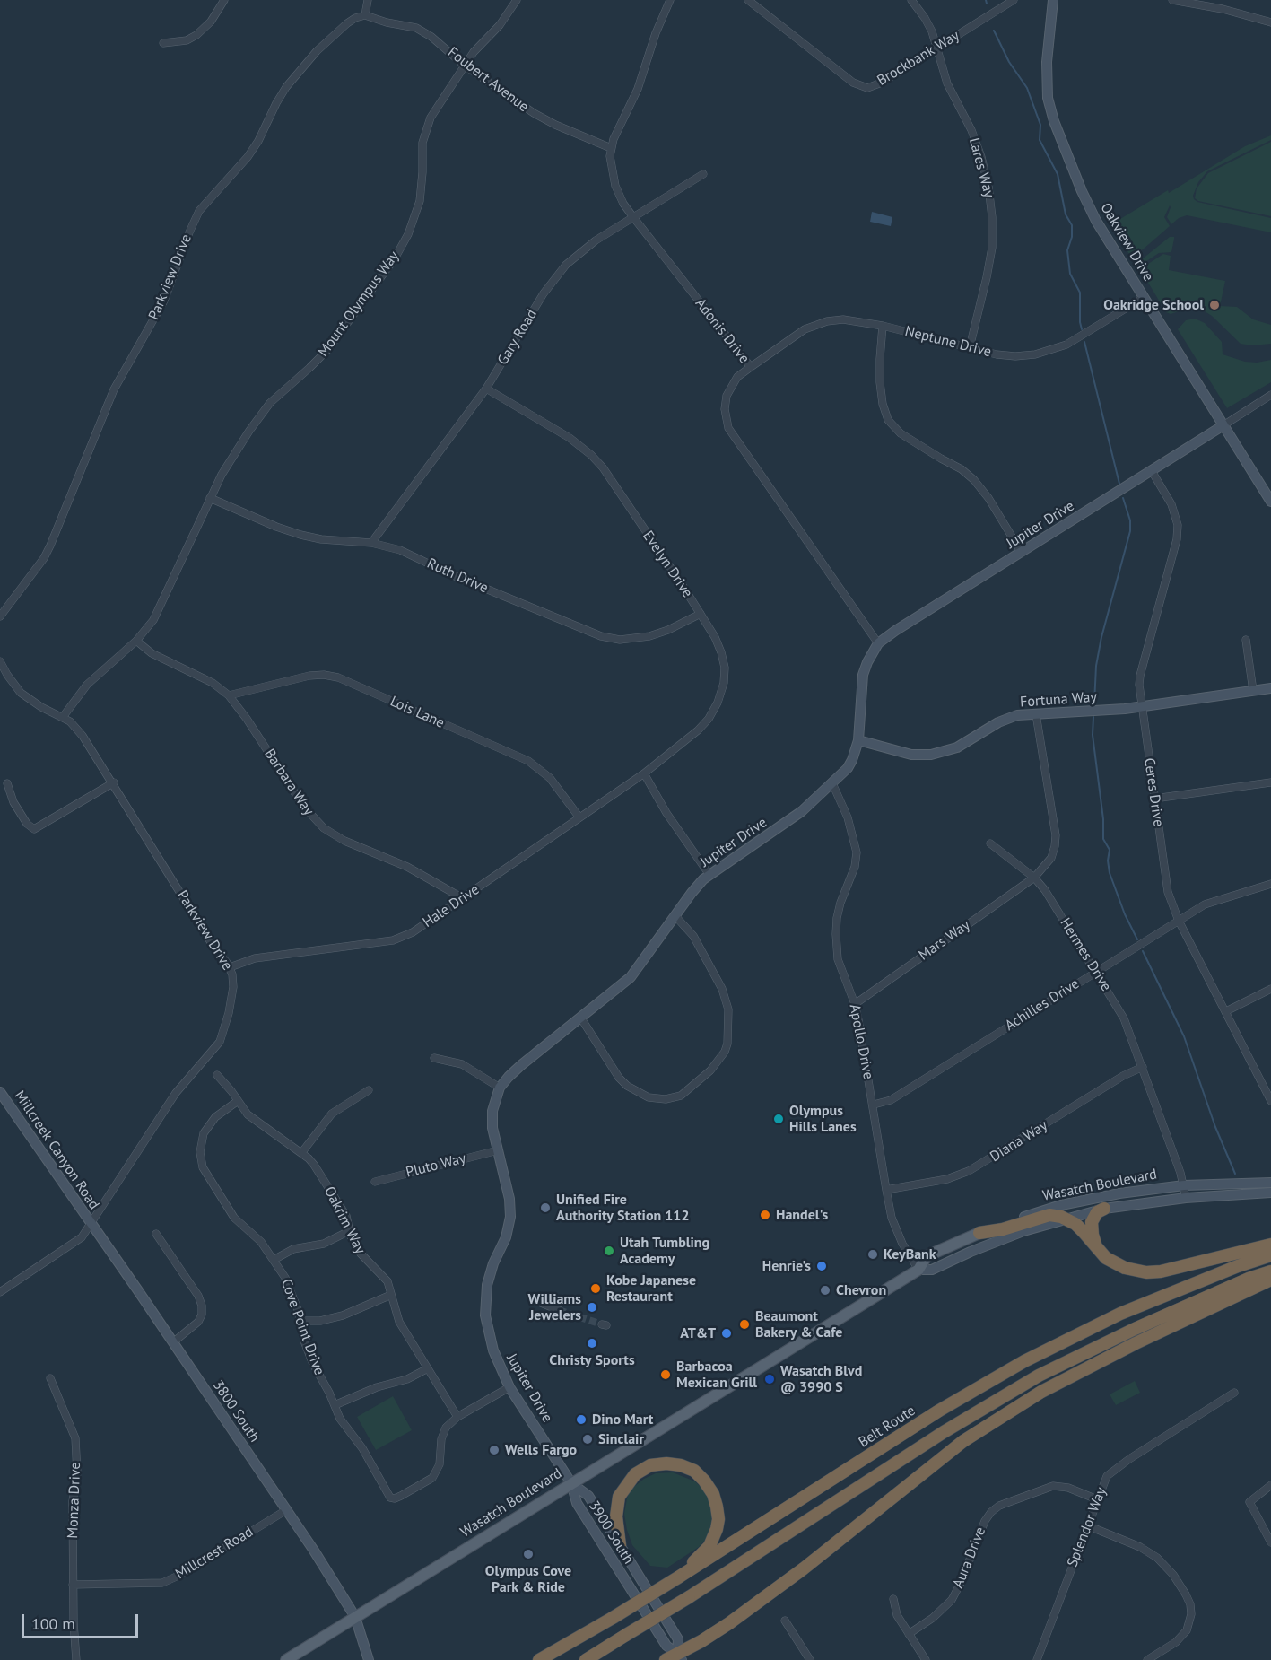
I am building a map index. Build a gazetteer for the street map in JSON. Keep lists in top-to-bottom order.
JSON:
{
  "streets": {
    "highway": ["Belt Route"],
    "main road": ["Wasatch Boulevard"],
    "street": [
      "Brockbank Way",
      "Foubert Avenue",
      "Lares Way",
      "Oakview Drive",
      "Parkview Drive",
      "Mount Olympus Way",
      "Adonis Drive",
      "Gary Road",
      "Neptune Drive",
      "Jupiter Drive",
      "Evelyn Drive",
      "Ruth Drive",
      "Fortuna Way",
      "Lois Lane",
      "Barbara Way",
      "Ceres Drive",
      "Hale Drive",
      "Mars Way",
      "Hermes Drive",
      "Achilles Drive",
      "Apollo Drive",
      "Diana Way",
      "Millcreek Canyon Road",
      "Pluto Way",
      "Oakrim Way",
      "Cove Point Drive",
      "3800 South",
      "Monza Drive",
      "Splendor Way",
      "3900 South",
      "Millcrest Road",
      "Aura Drive"
    ]
  },
  "crossings": [
    ["Brockbank Way", "Lares Way"],
    ["Foubert Avenue", "Parkview Drive"],
    ["Foubert Avenue", "Mount Olympus Way"],
    ["Foubert Avenue", "Adonis Drive"],
    ["Lares Way", "Neptune Drive"],
    ["Oakview Drive", "Neptune Drive"],
    ["Oakview Drive", "Jupiter Drive"],
    ["Parkview Drive", "Mount Olympus Way"],
    ["Parkview Drive", "Hale Drive"],
    ["Parkview Drive", "Millcreek Canyon Road"],
    ["Parkview Drive", "3800 South"],
    ["Mount Olympus Way", "Ruth Drive"],
    ["Mount Olympus Way", "Barbara Way"],
    ["Adonis Drive", "Gary Road"],
    ["Adonis Drive", "Neptune Drive"],
    ["Adonis Drive", "Jupiter Drive"],
    ["Gary Road", "Evelyn Drive"],
    ["Gary Road", "Ruth Drive"],
    ["Jupiter Drive", "Fortuna Way"],
    ["Jupiter Drive", "Ceres Drive"],
    ["Jupiter Drive", "Apollo Drive"],
    ["Jupiter Drive", "Pluto Way"],
    ["Jupiter Drive", "Wasatch Boulevard"],
    ["Jupiter Drive", "Cove Point Drive"],
    ["Jupiter Drive", "3900 South"],
    ["Evelyn Drive", "Ruth Drive"],
    ["Evelyn Drive", "Hale Drive"],
    ["Fortuna Way", "Ceres Drive"],
    ["Lois Lane", "Barbara Way"],
    ["Lois Lane", "Hale Drive"],
    ["Barbara Way", "Hale Drive"],
    ["Ceres Drive", "Achilles Drive"],
    ["Mars Way", "Hermes Drive"],
    ["Mars Way", "Apollo Drive"],
    ["Hermes Drive", "Achilles Drive"],
    ["Hermes Drive", "Diana Way"],
    ["Hermes Drive", "Wasatch Boulevard"],
    ["Achilles Drive", "Apollo Drive"],
    ["Apollo Drive", "Diana Way"],
    ["Apollo Drive", "Wasatch Boulevard"],
    ["Millcreek Canyon Road", "3800 South"],
    ["Wasatch Boulevard", "3800 South"],
    ["Wasatch Boulevard", "3900 South"],
    ["Oakrim Way", "Cove Point Drive"],
    ["3800 South", "Millcrest Road"],
    ["Monza Drive", "Millcrest Road"],
    ["Splendor Way", "Aura Drive"]
  ],
  "places": [
    "Oakridge School",
    "Olympus Hills Lanes",
    "Unified Fire Authority Station 112",
    "Handel's",
    "Utah Tumbling Academy",
    "KeyBank",
    "Henrie's",
    "Kobe Japanese Restaurant",
    "Chevron",
    "Williams Jewelers",
    "Beaumont Bakery & Cafe",
    "AT&T",
    "Christy Sports",
    "Barbacoa Mexican Grill",
    "Wasatch Blvd @ 3990 S",
    "Dino Mart",
    "Sinclair",
    "Wells Fargo",
    "Olympus Cove Park & Ride"
  ],
  "scale_bar": "100 m"
}
